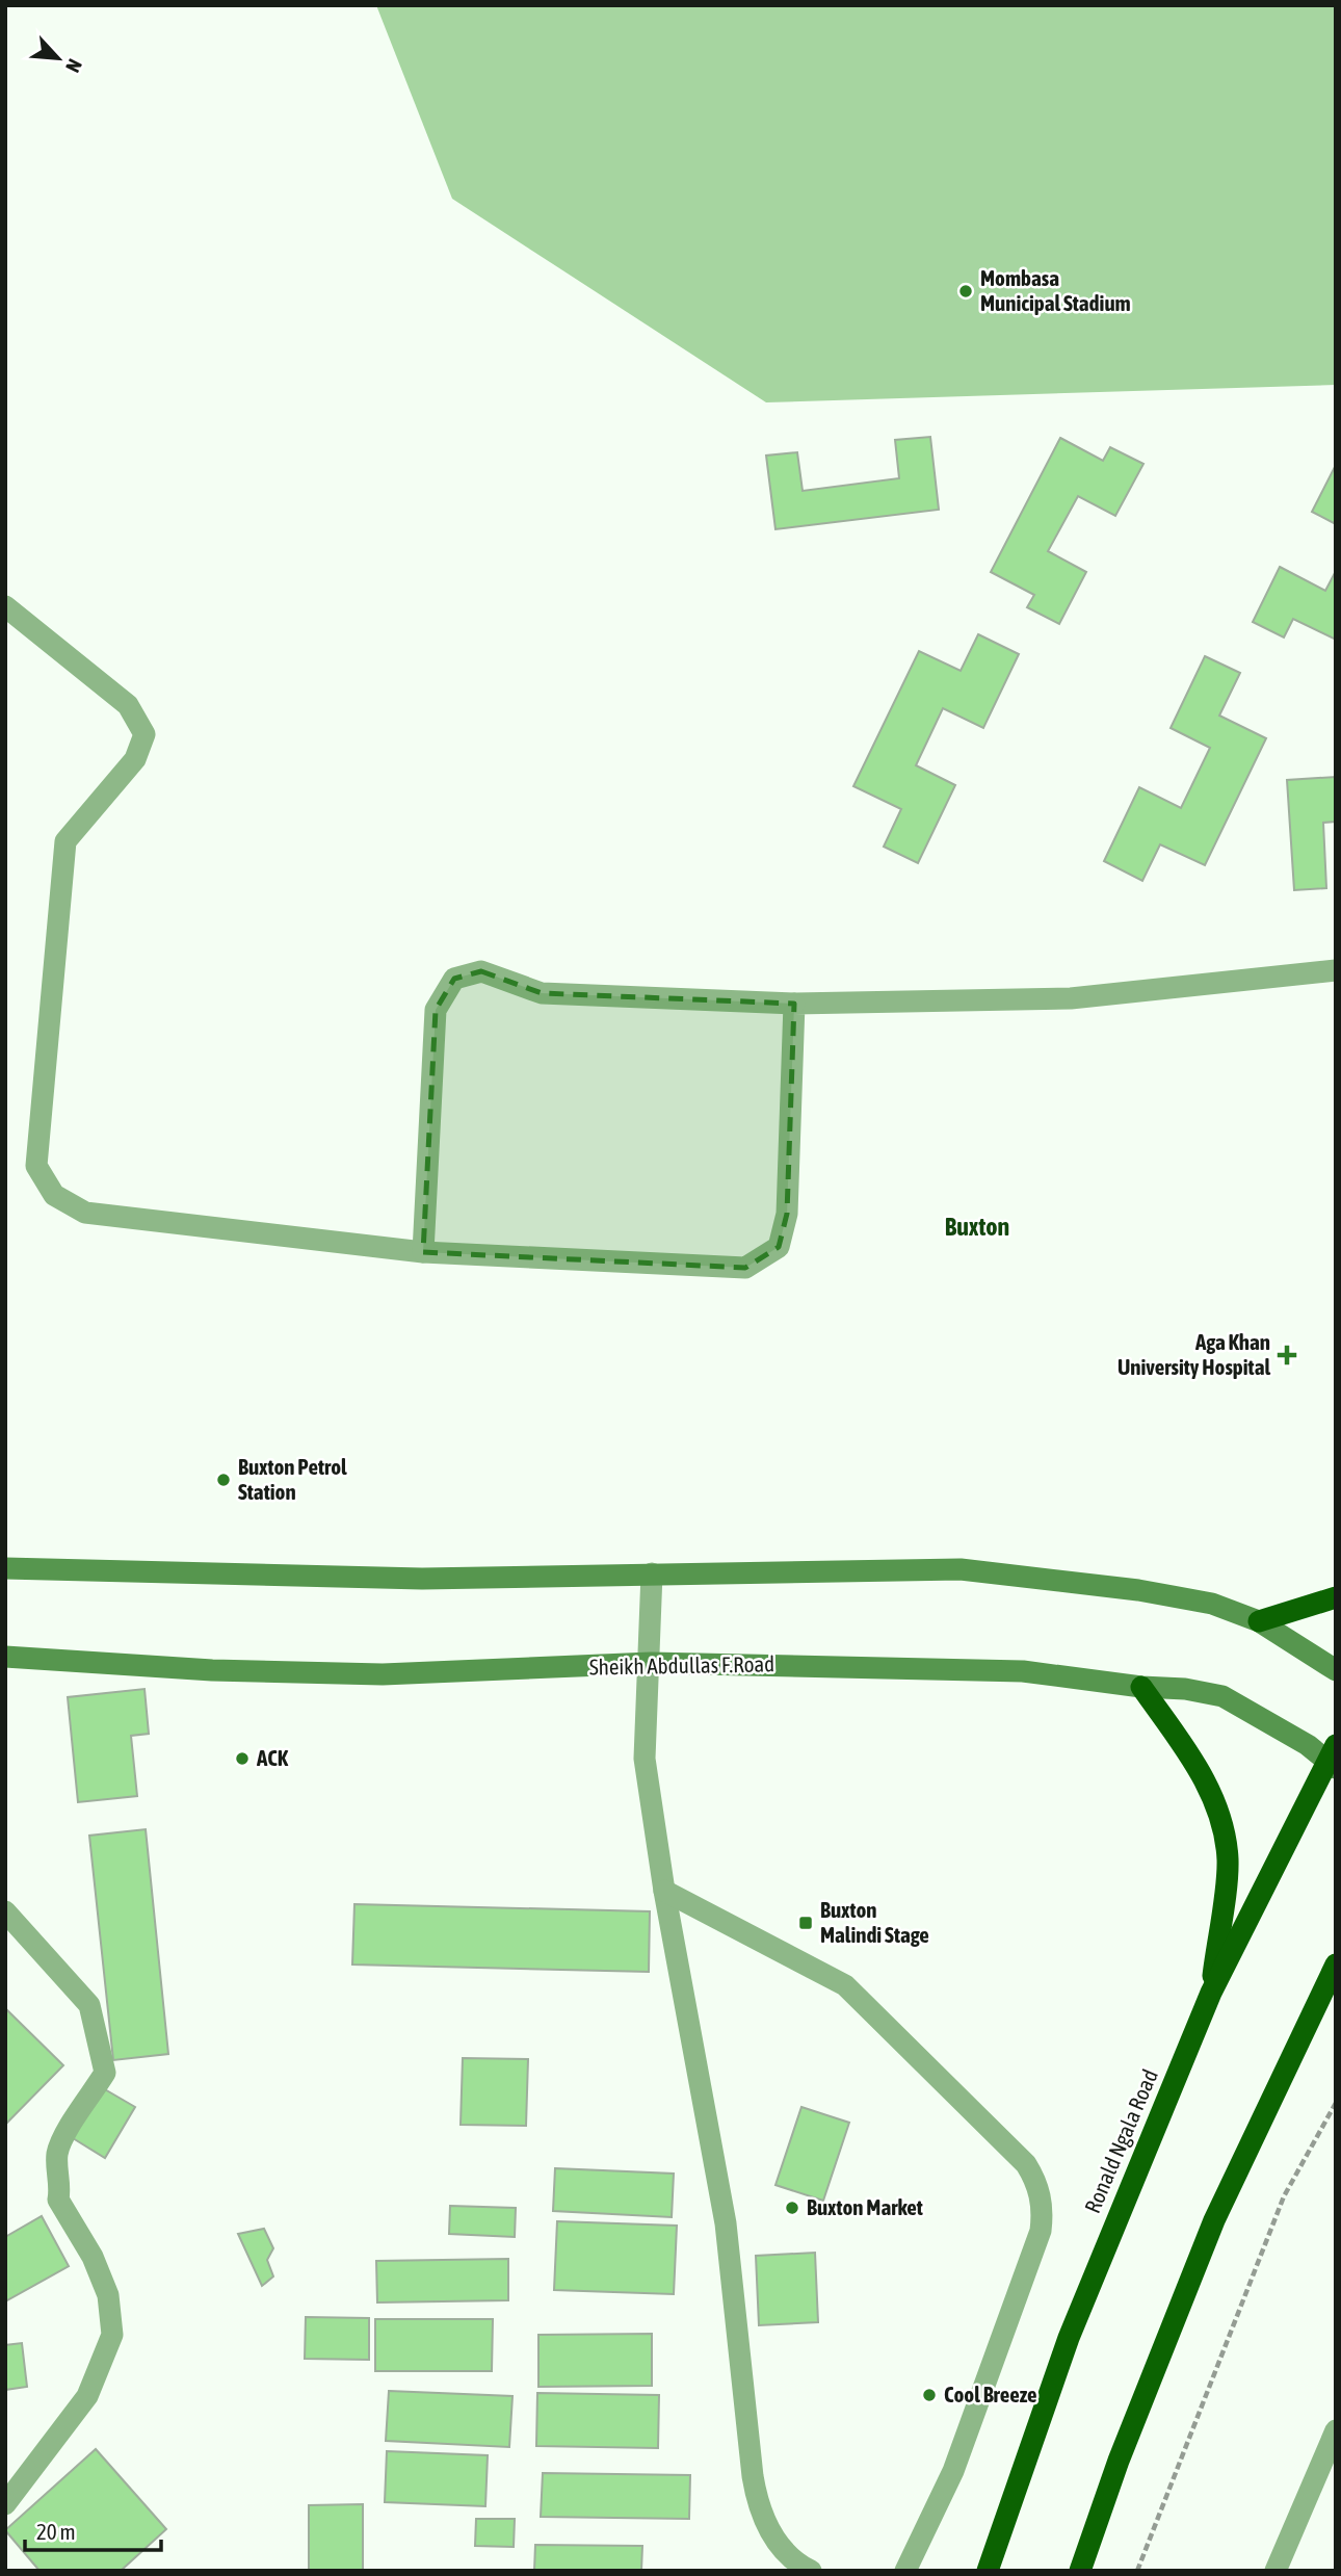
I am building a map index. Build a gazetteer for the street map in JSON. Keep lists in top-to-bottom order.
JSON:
{
  "streets": {
    "highway": ["Ronald Ngala Road"],
    "main road": ["Sheikh Abdullas F.Road"]
  },
  "crossings": [
    ["Sheikh Abdullas F.Road", "Ronald Ngala Road"]
  ],
  "districts": ["Buxton"],
  "places": {
    "other": [
      "Mombasa Municipal Stadium",
      "Buxton Petrol Station",
      "ACK",
      "Buxton Market",
      "Cool Breeze"
    ],
    "health": ["Aga Khan University Hospital"],
    "transit": ["Buxton Malindi Stage"]
  },
  "scale_bar": "20 m",
  "north": "bottom right"
}
